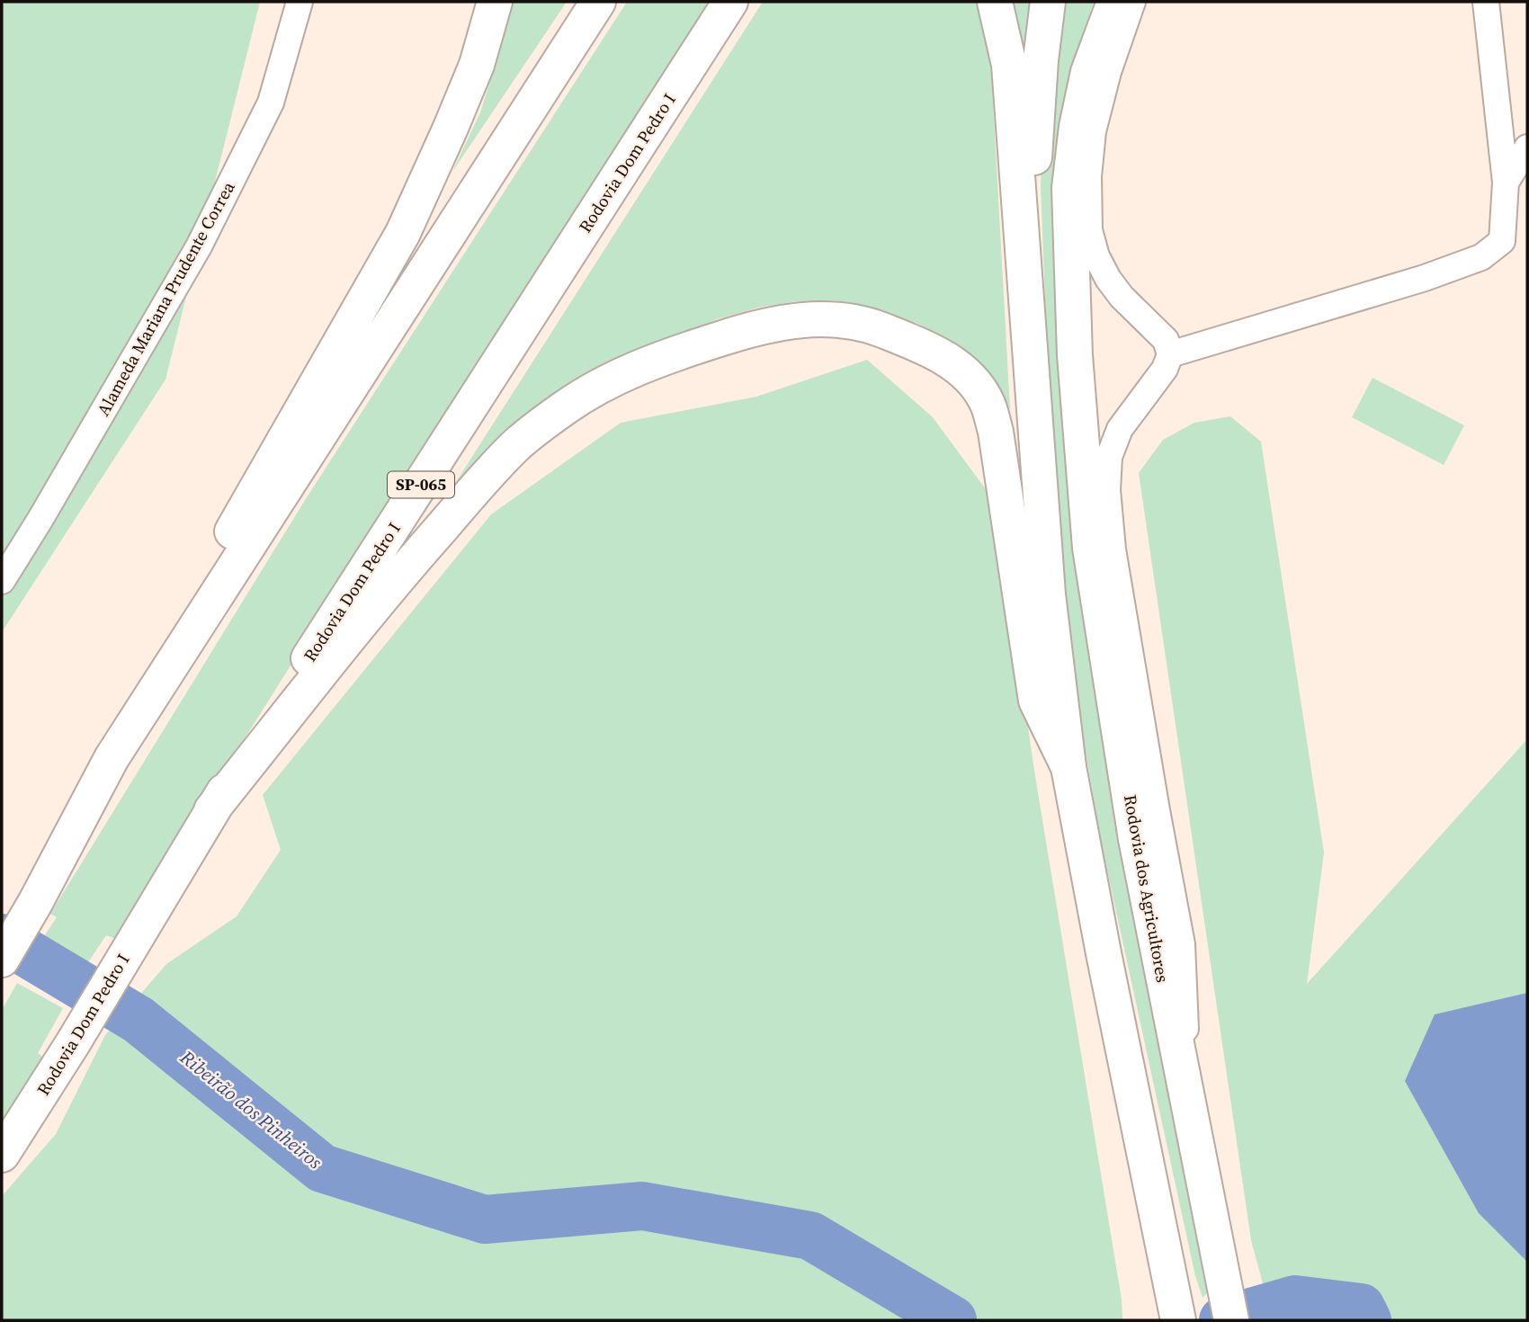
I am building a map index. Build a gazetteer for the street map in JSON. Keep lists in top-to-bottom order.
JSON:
{
  "streets": {
    "main road": ["Rodovia Dom Pedro I", "SP-065", "Rodovia dos Agricultores"],
    "street": ["Alameda Mariana Prudente Correa"]
  },
  "water": ["Ribeirão dos Pinheiros"]
}
